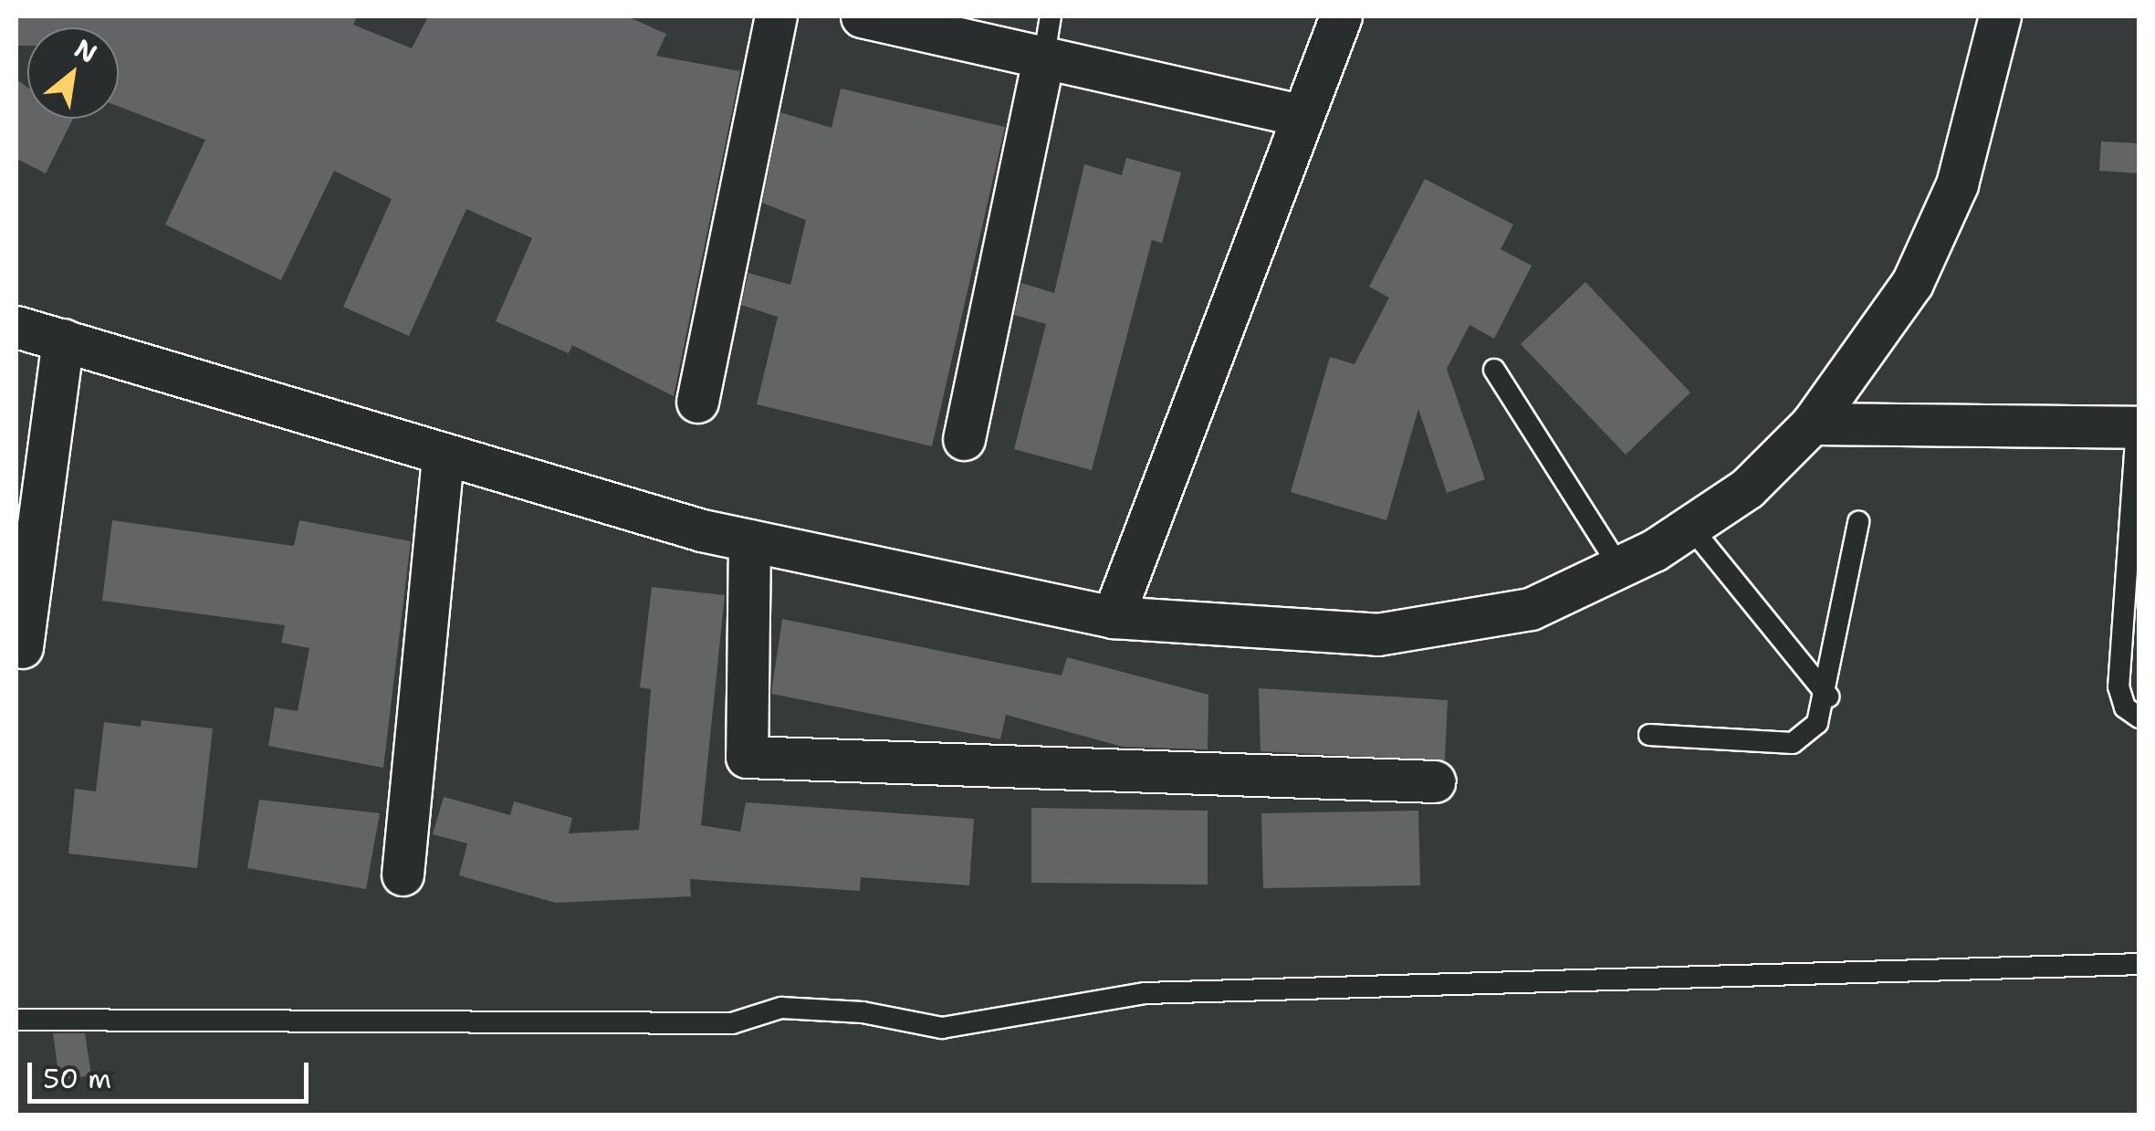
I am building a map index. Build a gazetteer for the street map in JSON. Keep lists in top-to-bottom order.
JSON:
{
  "scale_bar": "50 m",
  "north": "top right"
}
